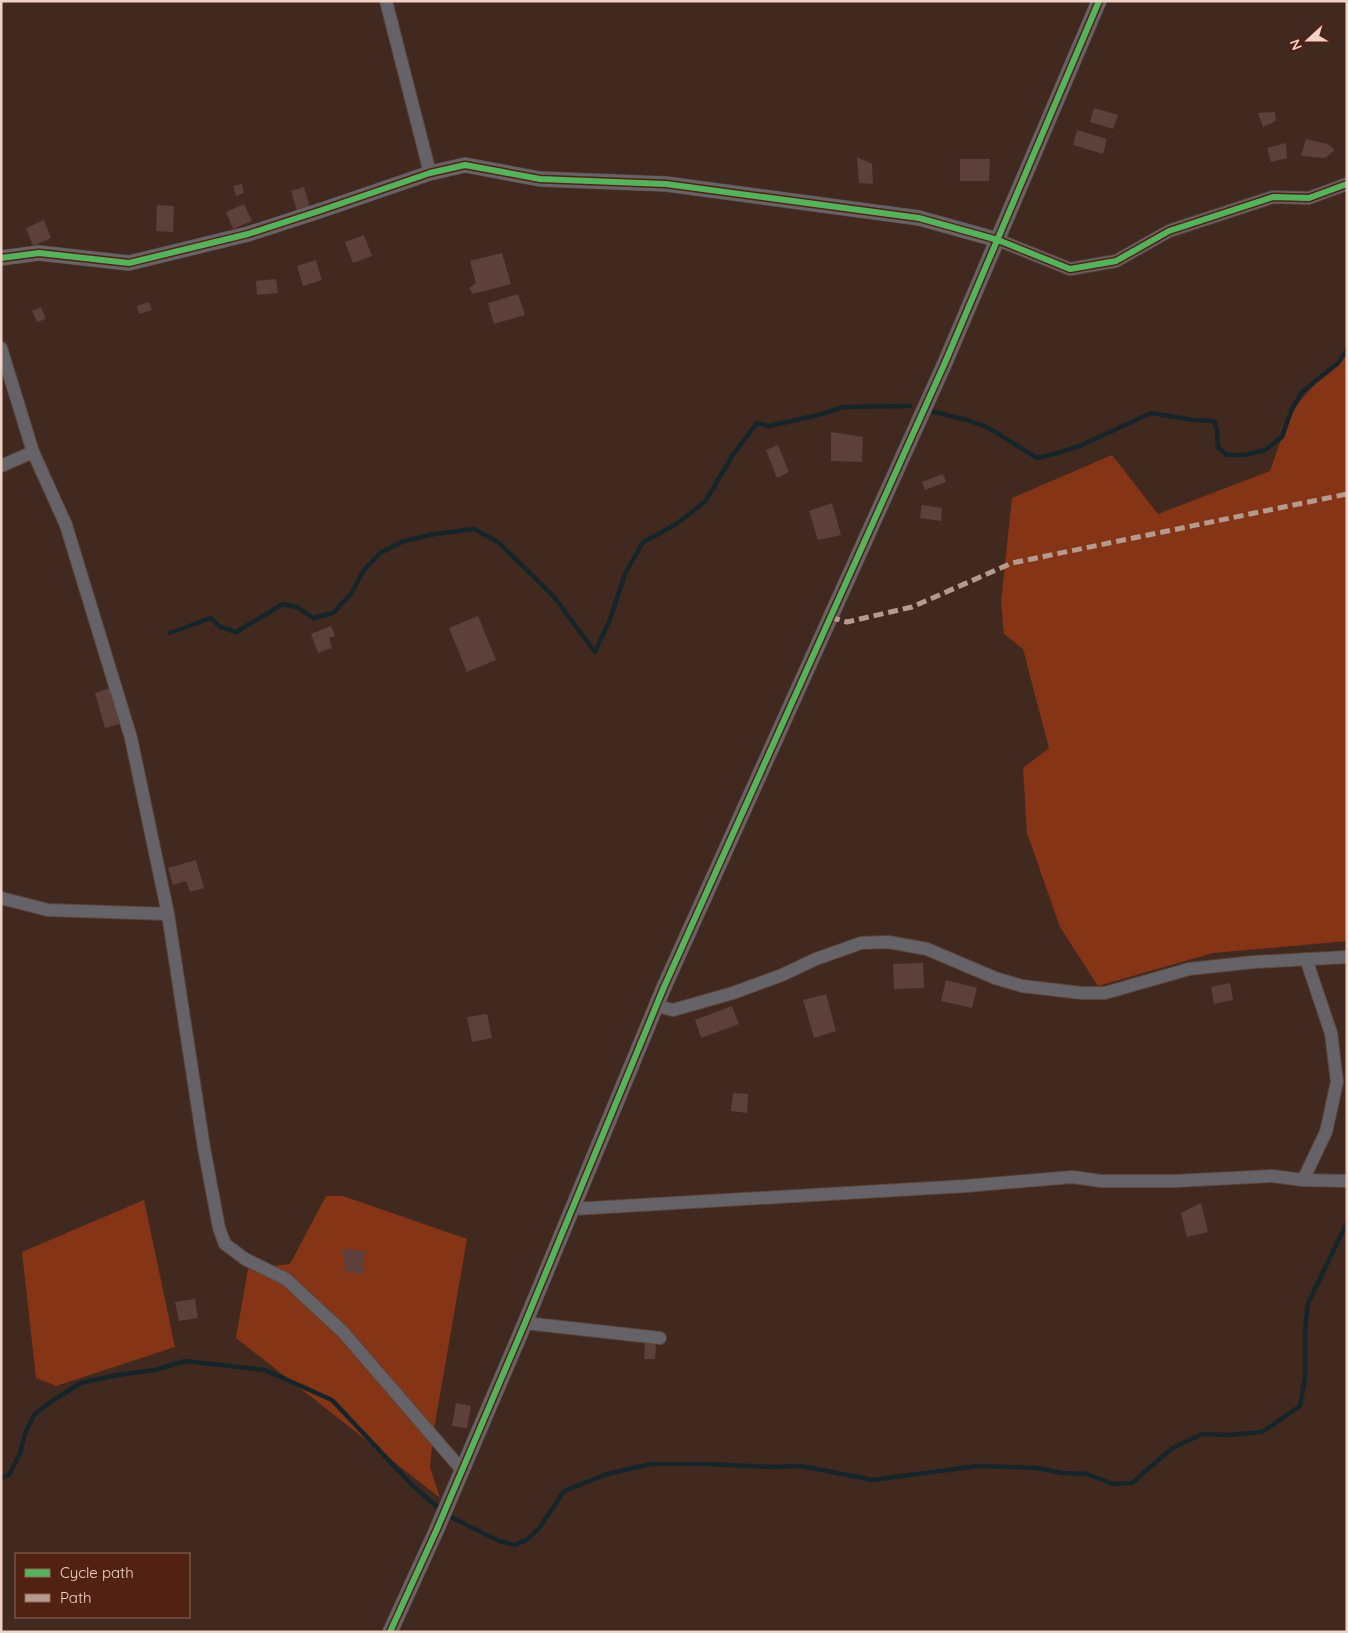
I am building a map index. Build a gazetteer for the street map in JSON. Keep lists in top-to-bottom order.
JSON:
{
  "legend": ["Cycle path", "Path"],
  "north": "left"
}
